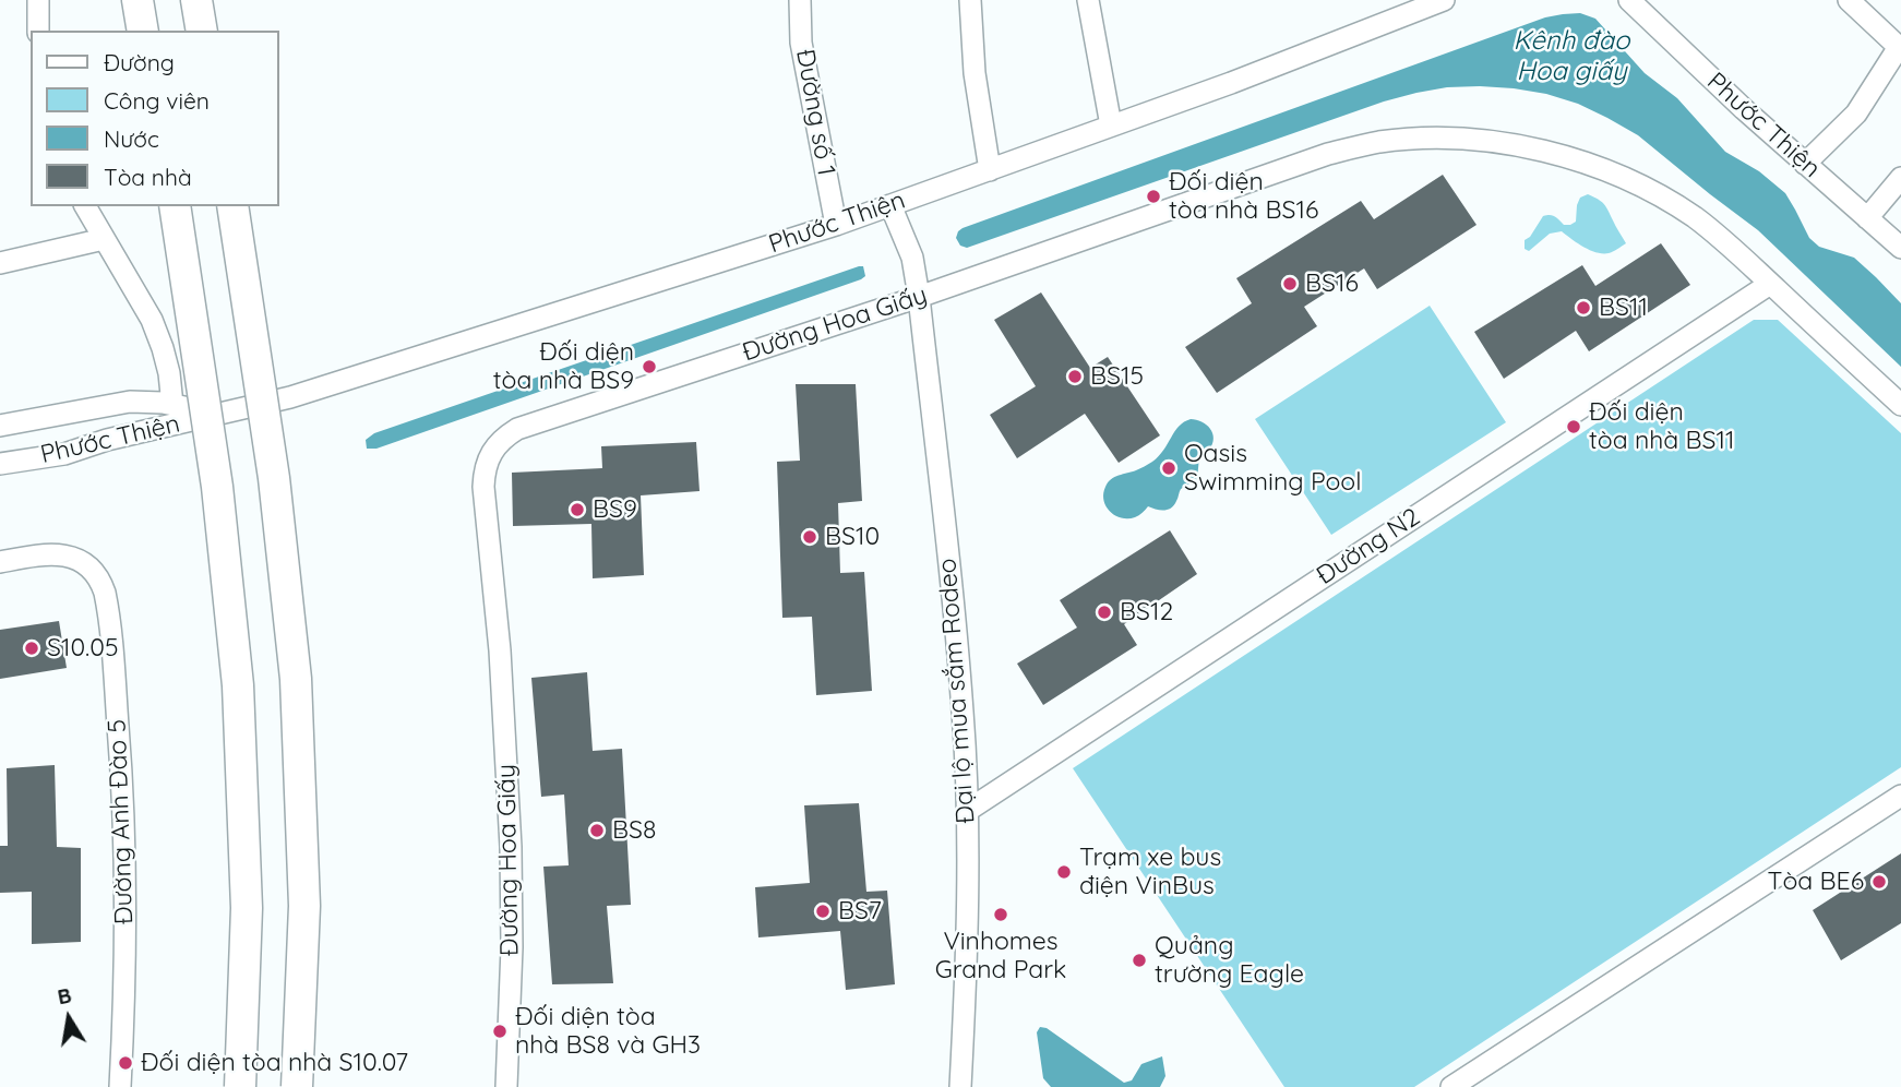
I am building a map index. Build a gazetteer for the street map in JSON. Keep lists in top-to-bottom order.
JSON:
{
  "streets": {
    "street": [
      "Đường số 1",
      "Phước Thiện",
      "Đường Hoa Giấy",
      "Đường N2",
      "Đại lộ mua sắm Rodeo",
      "Đường Anh Đào 5"
    ]
  },
  "crossings": [
    ["Đường số 1", "Phước Thiện"],
    ["Phước Thiện", "Đại lộ mua sắm Rodeo"],
    ["Đường Hoa Giấy", "Đường N2"],
    ["Đường Hoa Giấy", "Đại lộ mua sắm Rodeo"],
    ["Đường N2", "Đại lộ mua sắm Rodeo"]
  ],
  "water": ["Kênh đào Hoa giấy"],
  "places": [
    "Đối diện tòa nhà BS16",
    "BS16",
    "BS11",
    "Đối diện tòa nhà BS9",
    "BS15",
    "Đối diện tòa nhà BS11",
    "Oasis Swimming Pool",
    "BS9",
    "BS10",
    "BS12",
    "S10.05",
    "BS8",
    "Trạm xe bus điện VinBus",
    "Tòa BE6",
    "BS7",
    "Vinhomes Grand Park",
    "Quảng trường Eagle",
    "Đối diện tòa nhà BS8 và GH3",
    "Đối diện tòa nhà S10.07"
  ],
  "legend": [
    "Đường",
    "Công viên",
    "Nước",
    "Tòa nhà"
  ],
  "north": "top"
}
